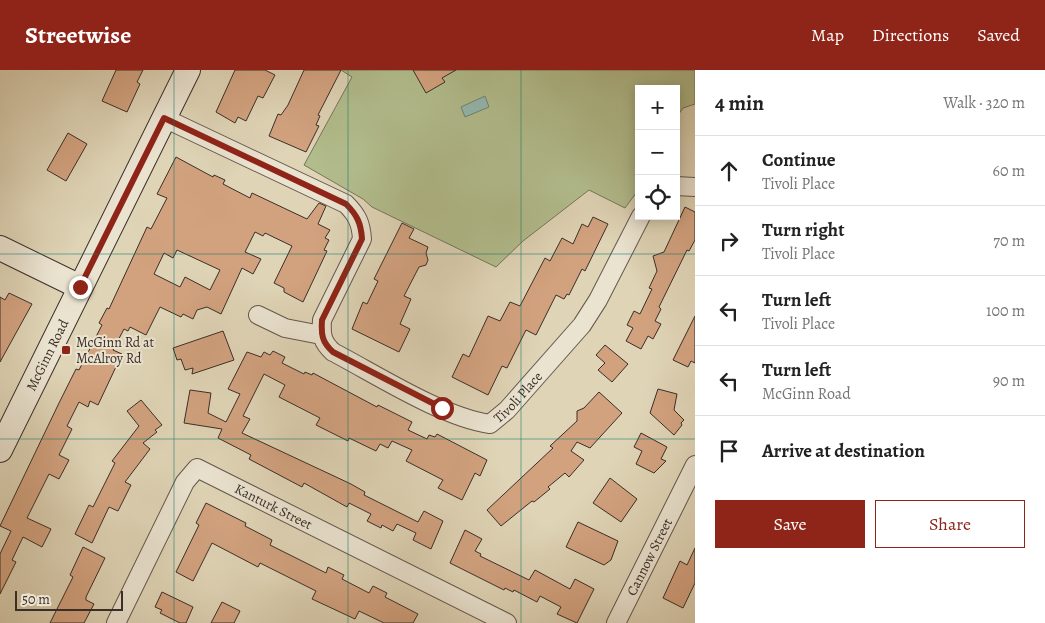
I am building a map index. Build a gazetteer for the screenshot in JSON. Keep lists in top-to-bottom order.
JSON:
{
  "streets": {
    "street": [
      "McGinn Road",
      "Tivoli Place",
      "Kanturk Street",
      "Cannow Street"
    ]
  },
  "places": {
    "transit": ["McGinn Rd at McAlroy Rd"]
  },
  "scale_bar": "50 m",
  "page": {
    "header": "Streetwise",
    "nav": ["Map", "Directions", "Saved"],
    "heading": ["4 min", "Walk · 320 m"],
    "map_buttons": ["+", "−"],
    "list": [
      ["Continue", "Tivoli Place", "60 m"],
      ["Turn right", "Tivoli Place", "70 m"],
      ["Turn left", "Tivoli Place", "100 m"],
      ["Turn left", "McGinn Road", "90 m"],
      "Arrive at destination"
    ],
    "buttons": ["Save", "Share"],
    "scale": "50 m"
  }
}
